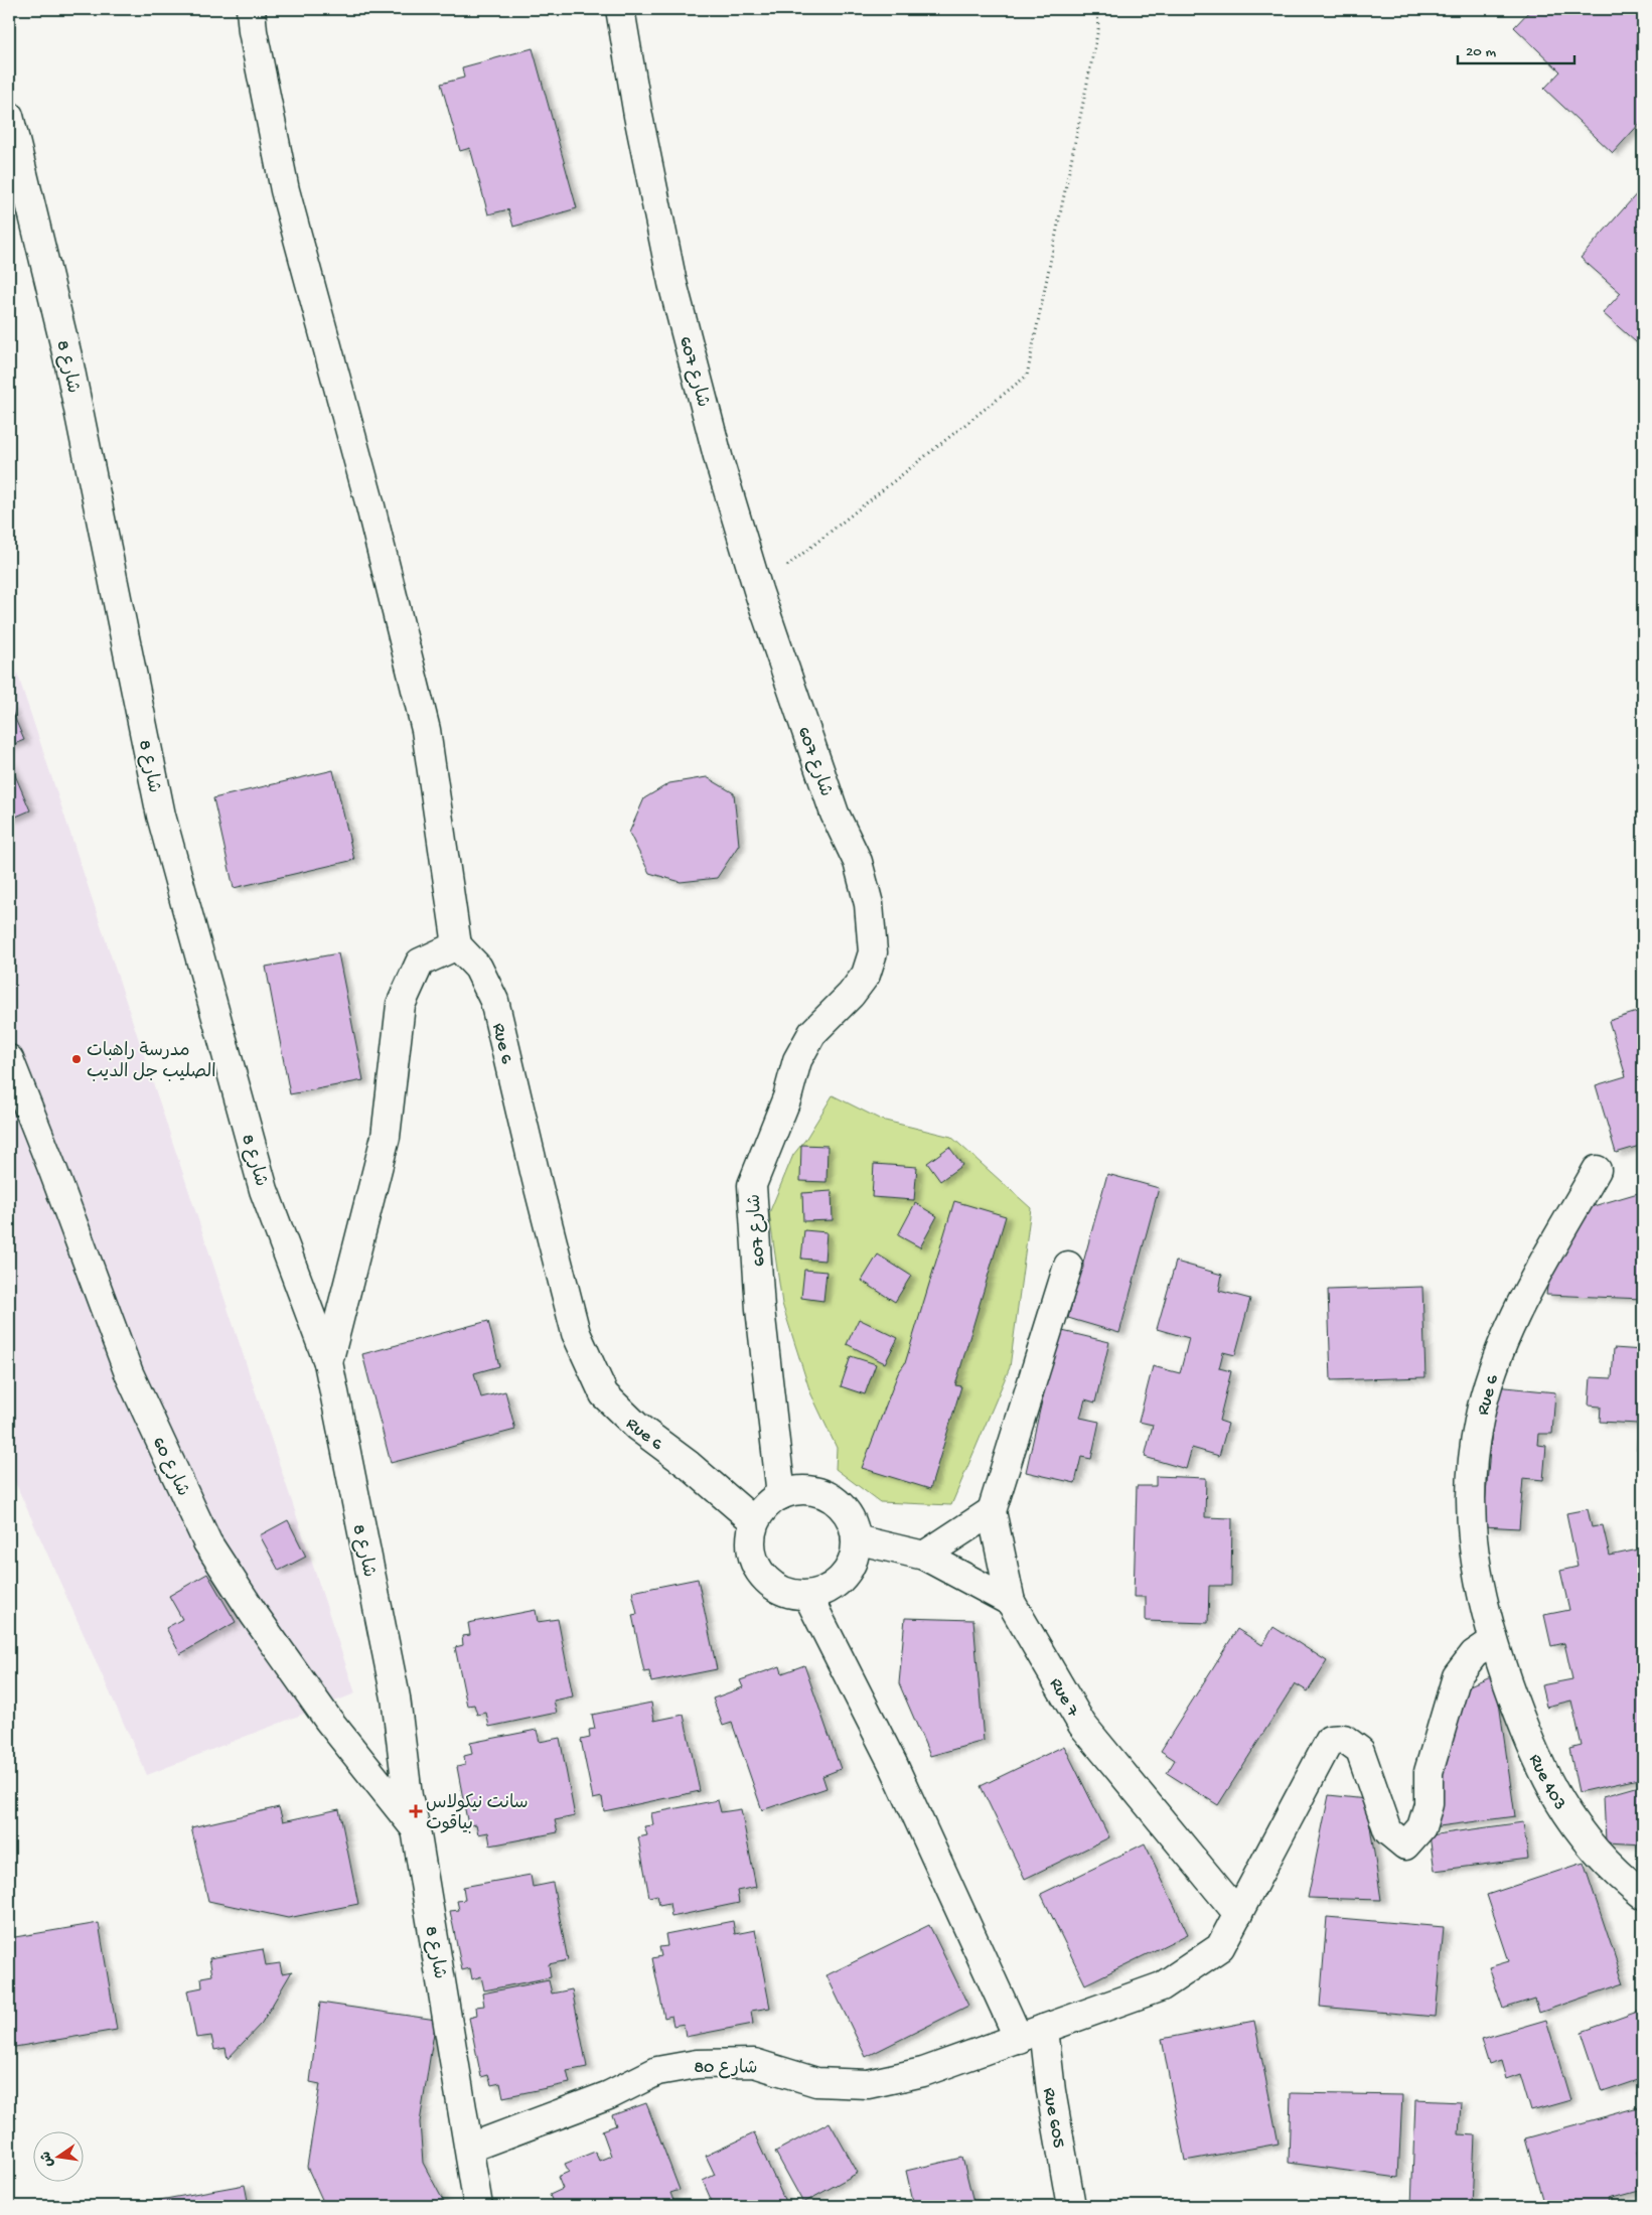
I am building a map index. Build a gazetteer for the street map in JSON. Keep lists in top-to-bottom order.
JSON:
{
  "streets": {
    "street": [
      "شارع 8",
      "شارع 607",
      "Rue 6",
      "شارع 60",
      "Rue 7",
      "Rue 403",
      "شارع 80",
      "Rue 605"
    ]
  },
  "crossings": [
    ["شارع 8", "شارع 60"],
    ["شارع 8", "شارع 80"],
    ["شارع 607", "Rue 6"],
    ["شارع 607", "Rue 605"],
    ["Rue 6", "Rue 403"],
    ["Rue 6", "شارع 80"],
    ["Rue 6", "Rue 605"],
    ["Rue 7", "شارع 80"],
    ["Rue 403", "شارع 80"],
    ["شارع 80", "Rue 605"]
  ],
  "places": {
    "other": ["مدرسة راهبات الصليب جل الديب"],
    "health": ["سانت نيكولاس بياقوت"]
  },
  "scale_bar": "20 m",
  "north": "left"
}
